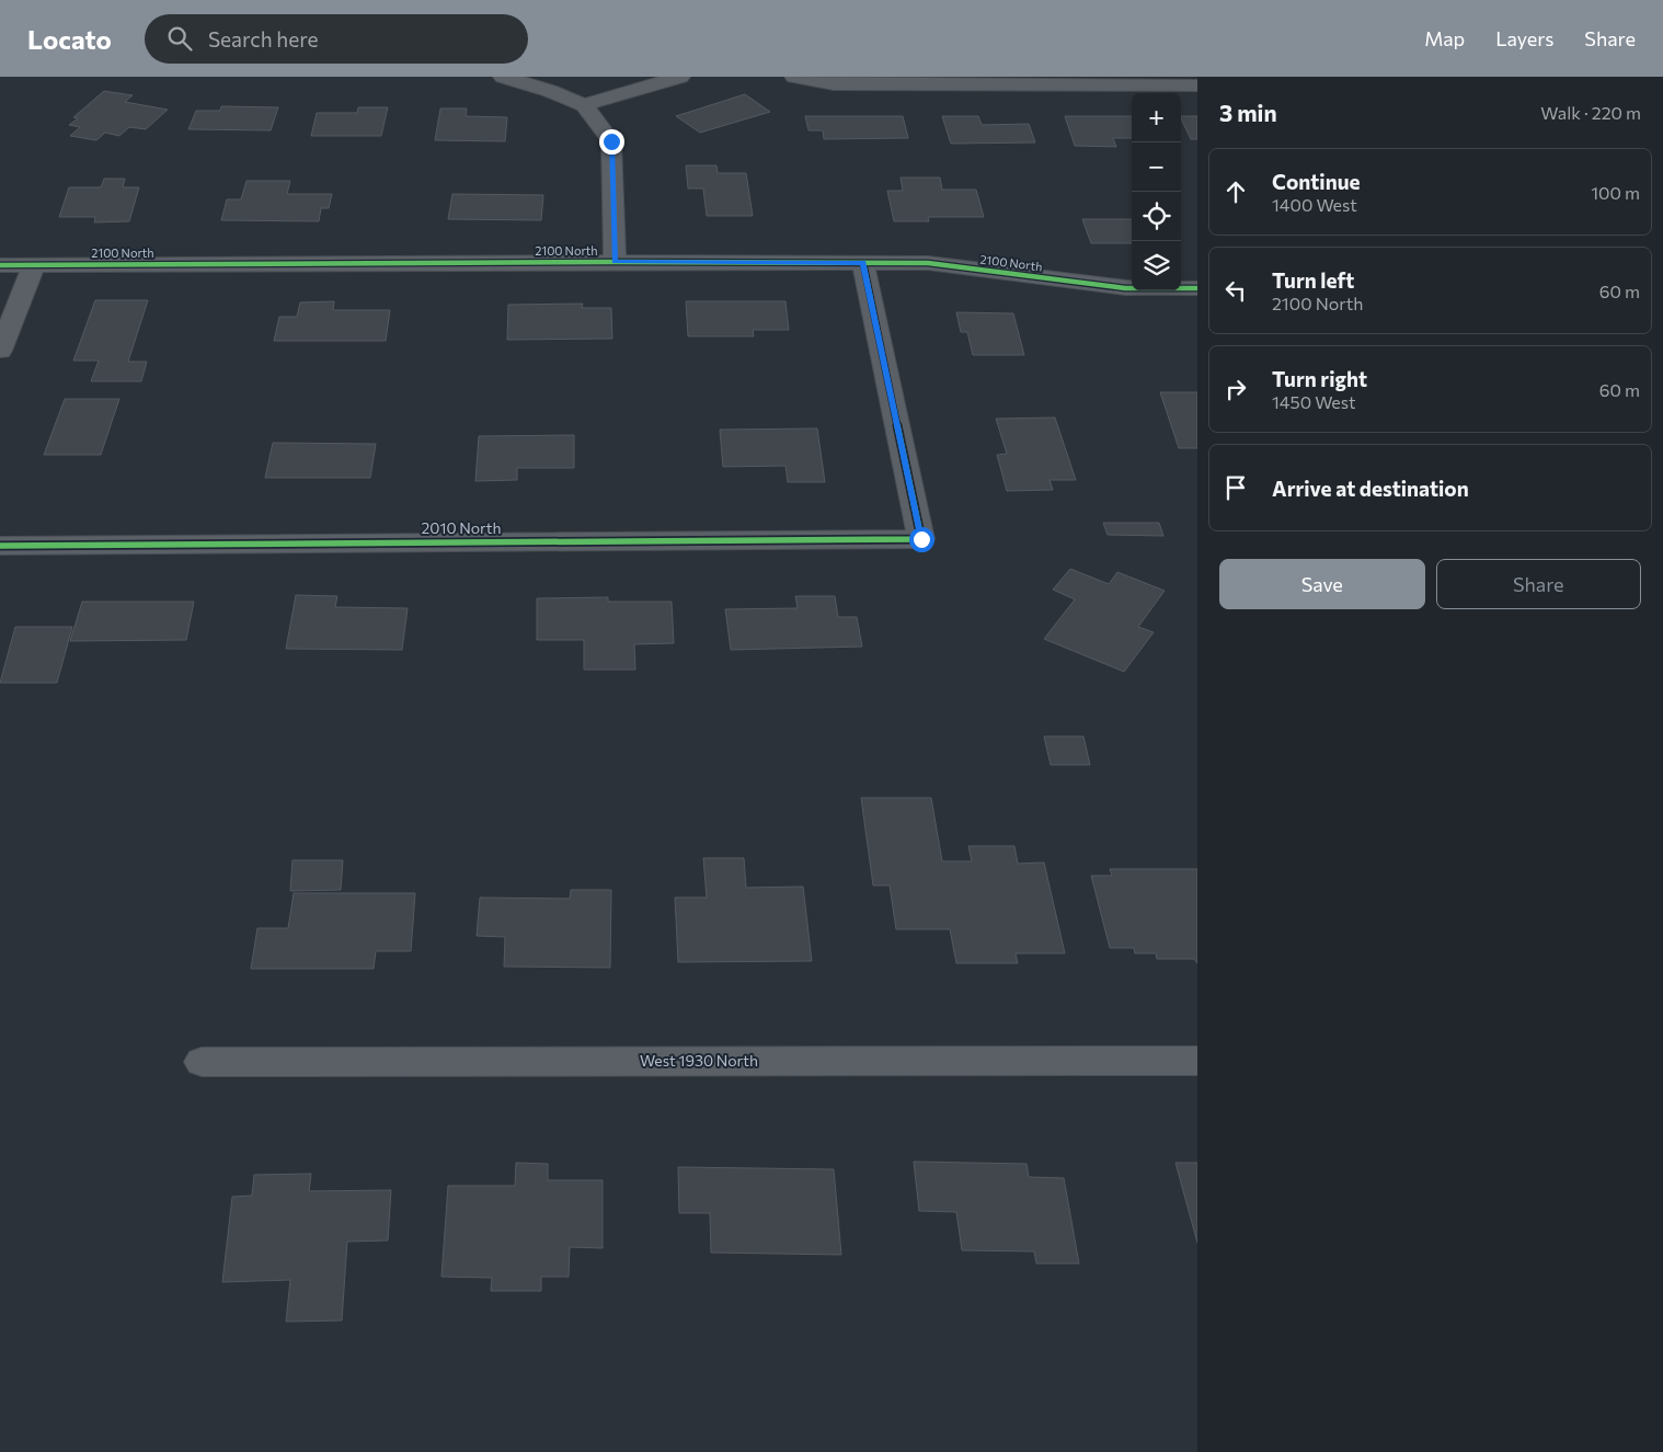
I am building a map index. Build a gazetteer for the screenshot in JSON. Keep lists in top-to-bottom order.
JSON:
{
  "streets": {
    "street": ["2100 North", "2010 North", "West 1930 North"]
  },
  "crossings": [
    ["2100 North", "2010 North"]
  ],
  "page": {
    "header": "Locato",
    "search": "Search here",
    "nav": ["Map", "Layers", "Share"],
    "heading": ["3 min", "Walk · 220 m"],
    "map_buttons": ["+", "−"],
    "list": [
      ["Continue", "1400 West", "100 m"],
      ["Turn left", "2100 North", "60 m"],
      ["Turn right", "1450 West", "60 m"],
      "Arrive at destination"
    ],
    "buttons": ["Save", "Share"]
  }
}
